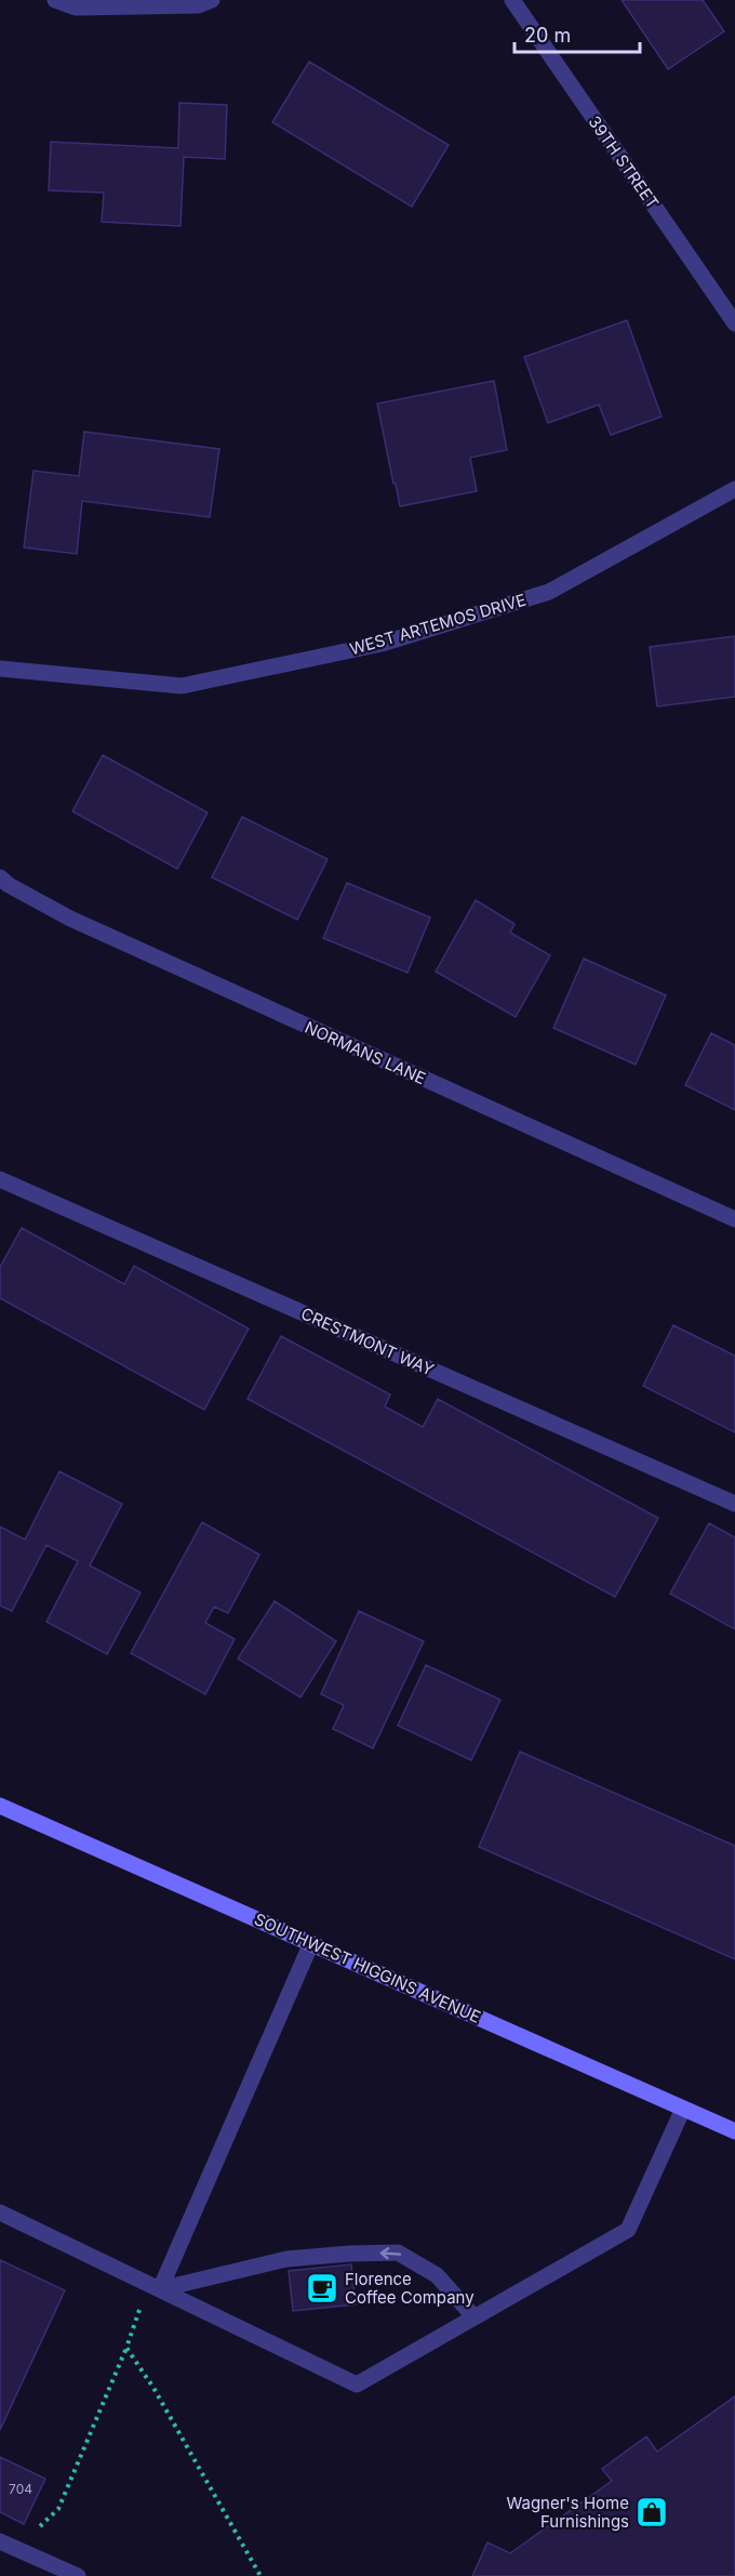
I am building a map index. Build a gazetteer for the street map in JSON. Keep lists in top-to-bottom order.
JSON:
{
  "streets": {
    "main road": ["SOUTHWEST HIGGINS AVENUE"],
    "street": [
      "39TH STREET",
      "WEST ARTEMOS DRIVE",
      "NORMANS LANE",
      "CRESTMONT WAY"
    ]
  },
  "places": {
    "cafe": ["Florence Coffee Company"],
    "shop": ["Wagner's Home Furnishings"]
  },
  "house_numbers": ["704"],
  "scale_bar": "20 m"
}
